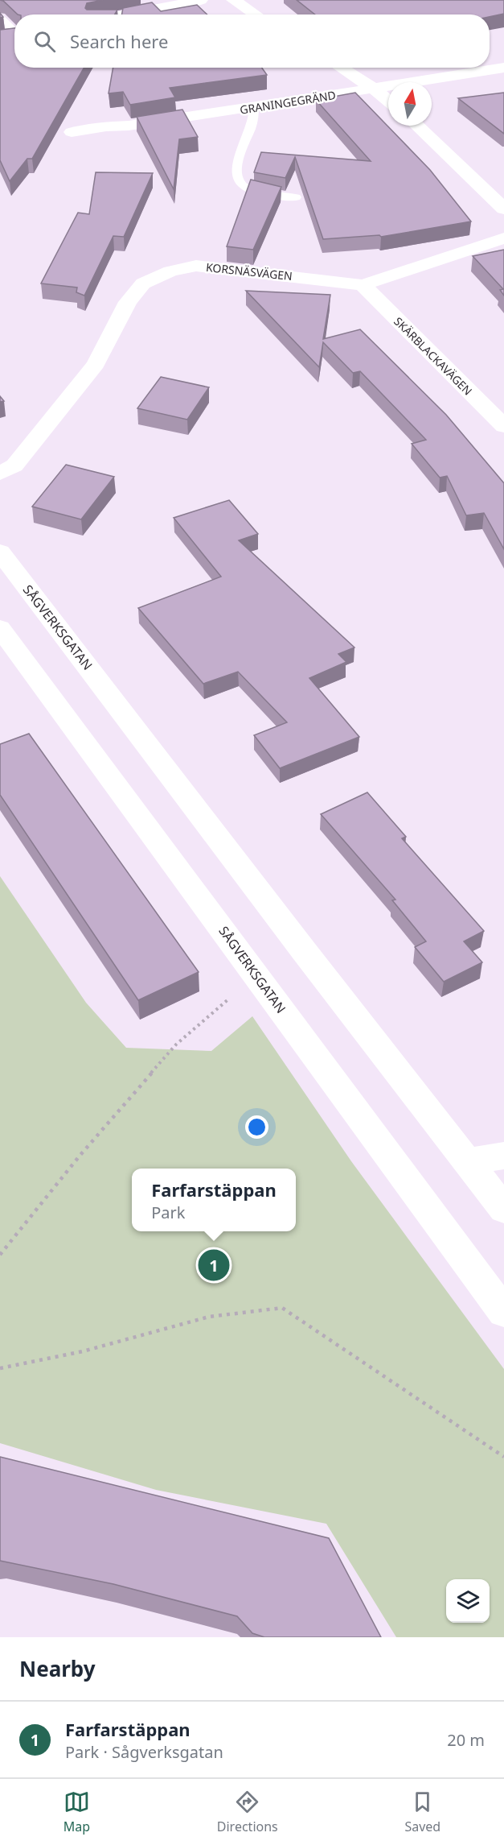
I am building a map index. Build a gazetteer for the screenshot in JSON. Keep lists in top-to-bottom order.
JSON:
{
  "streets": {
    "street": [
      "GRANINGEGRÄND",
      "KORSNÄSVÄGEN",
      "SKÄRBLACKAVÄGEN",
      "SÅGVERKSGATAN"
    ]
  },
  "crossings": [
    ["KORSNÄSVÄGEN", "SKÄRBLACKAVÄGEN"]
  ],
  "north": "top",
  "page": {
    "search": "Search here",
    "popup": ["Farfarstäppan", "Park"],
    "pins": "1",
    "heading": "Nearby",
    "list": [
      {
        "mark": "1",
        "name": "Farfarstäppan",
        "note": "Park · Sågverksgatan",
        "value": "20 m"
      }
    ],
    "nav": ["Map", "Directions", "Saved"]
  }
}
